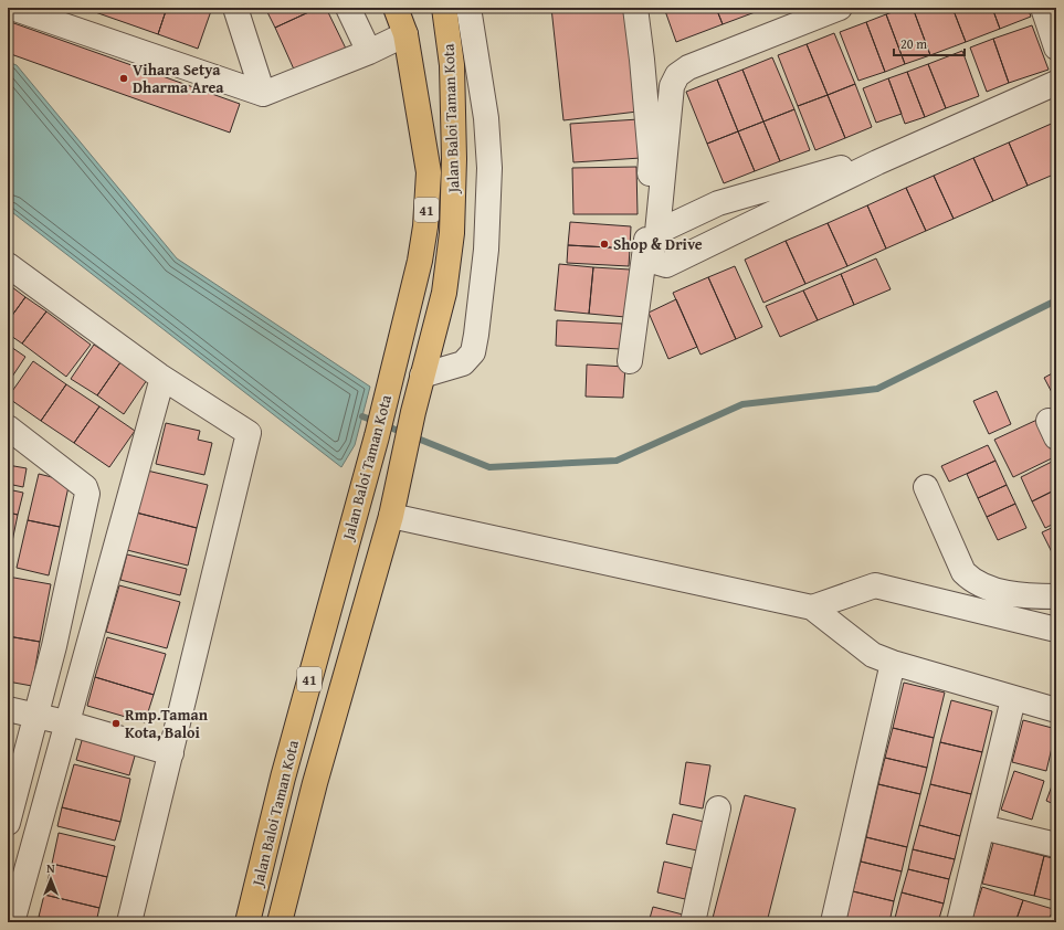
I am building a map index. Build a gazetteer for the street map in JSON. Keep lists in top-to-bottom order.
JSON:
{
  "streets": {
    "highway": ["Jalan Baloi Taman Kota", "41"]
  },
  "places": ["Vihara Setya Dharma Area", "Shop & Drive", "Rmp.Taman Kota, Baloi"],
  "scale_bar": "20 m",
  "north": "top"
}
